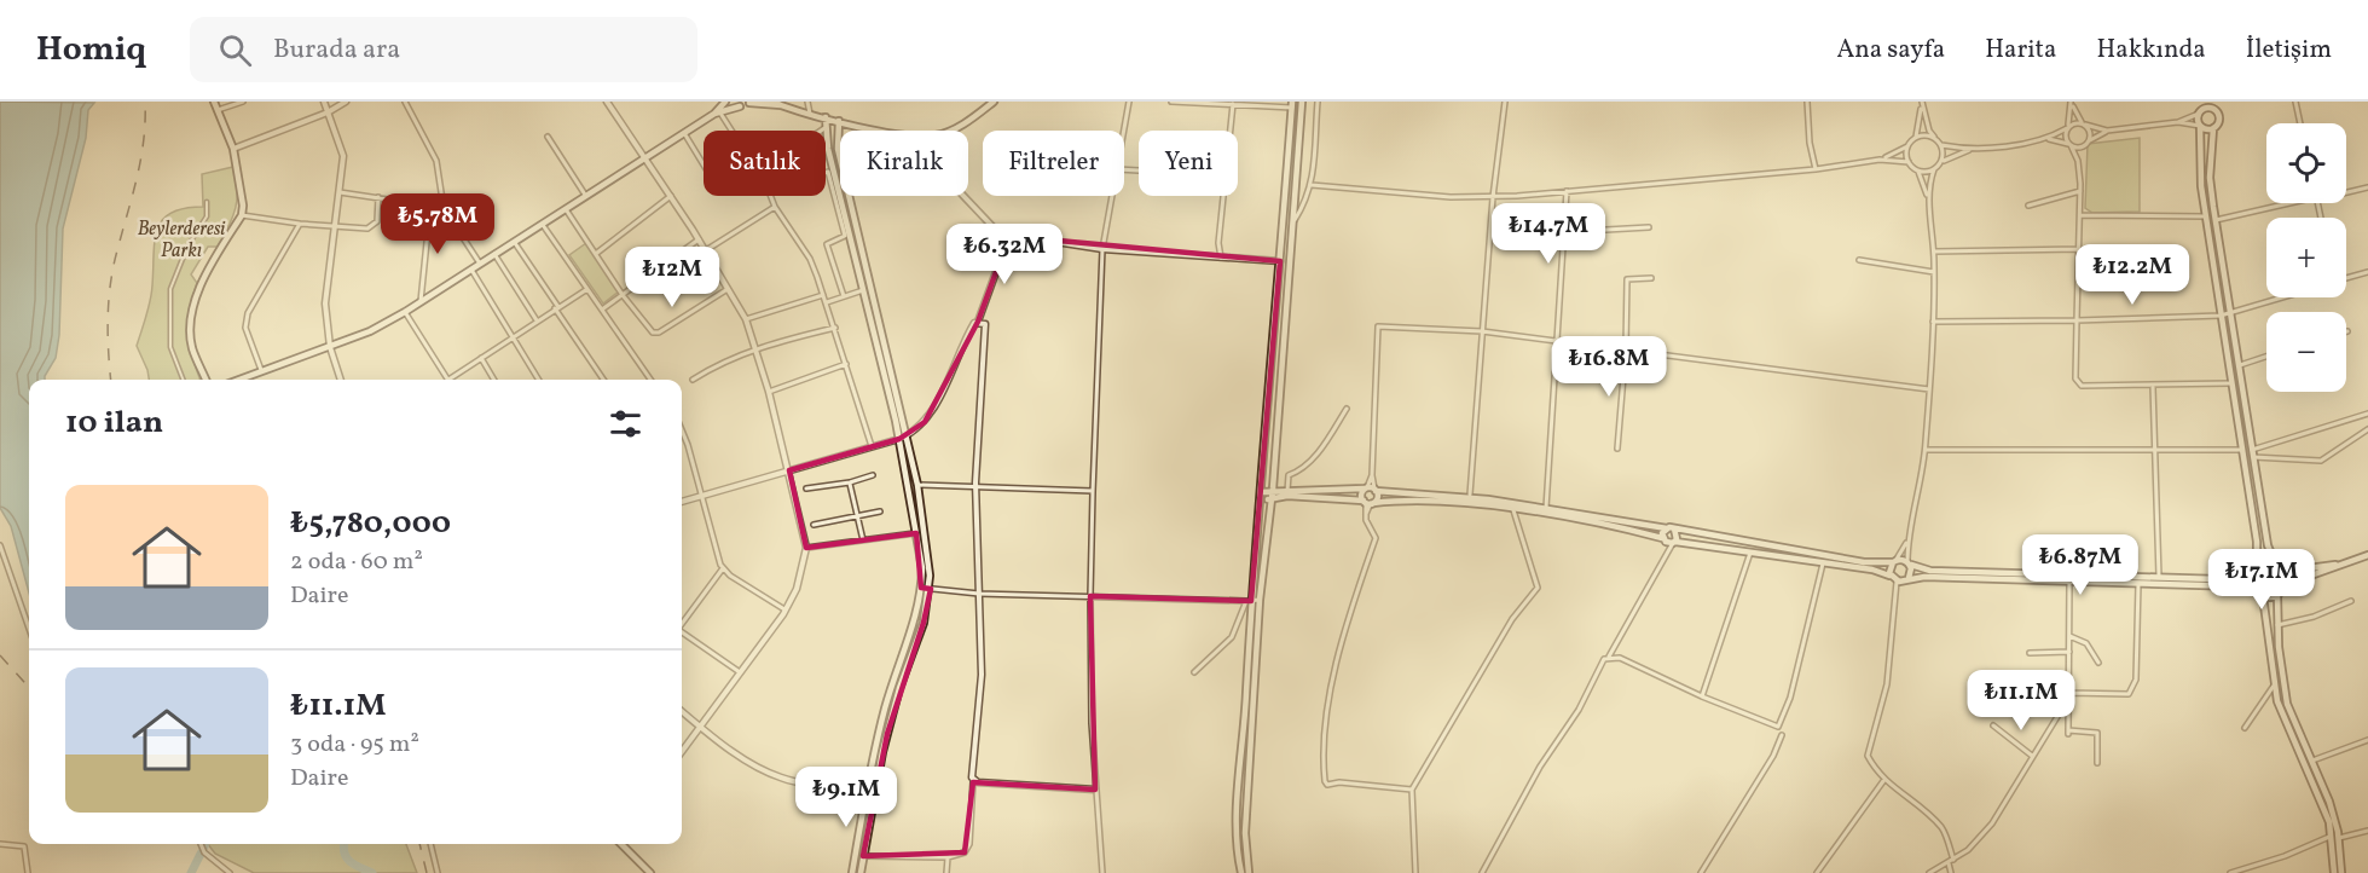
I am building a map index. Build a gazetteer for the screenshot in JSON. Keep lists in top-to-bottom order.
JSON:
{
  "parks": ["Beylerderesi Parkı"],
  "page": {
    "header": "Homiq",
    "search": "Burada ara",
    "nav": [
      "Ana sayfa",
      "Harita",
      "Hakkında",
      "İletişim"
    ],
    "map_buttons": ["+", "−"],
    "chip": [
      "Satılık",
      "Kiralık",
      "Filtreler",
      "Yeni"
    ],
    "price": [
      "₺5.78M",
      "₺14.7M",
      "₺6.32M",
      "₺12.2M",
      "₺12M",
      "₺16.8M",
      "₺6.87M",
      "₺17.1M",
      "₺11.1M",
      "₺9.1M"
    ],
    "heading": "10 ilan",
    "list": [
      {
        "name": "₺5,780,000",
        "note": "2 oda · 60 m² · Daire"
      },
      {
        "name": "₺11.1M",
        "note": "3 oda · 95 m² · Daire"
      }
    ]
  }
}
